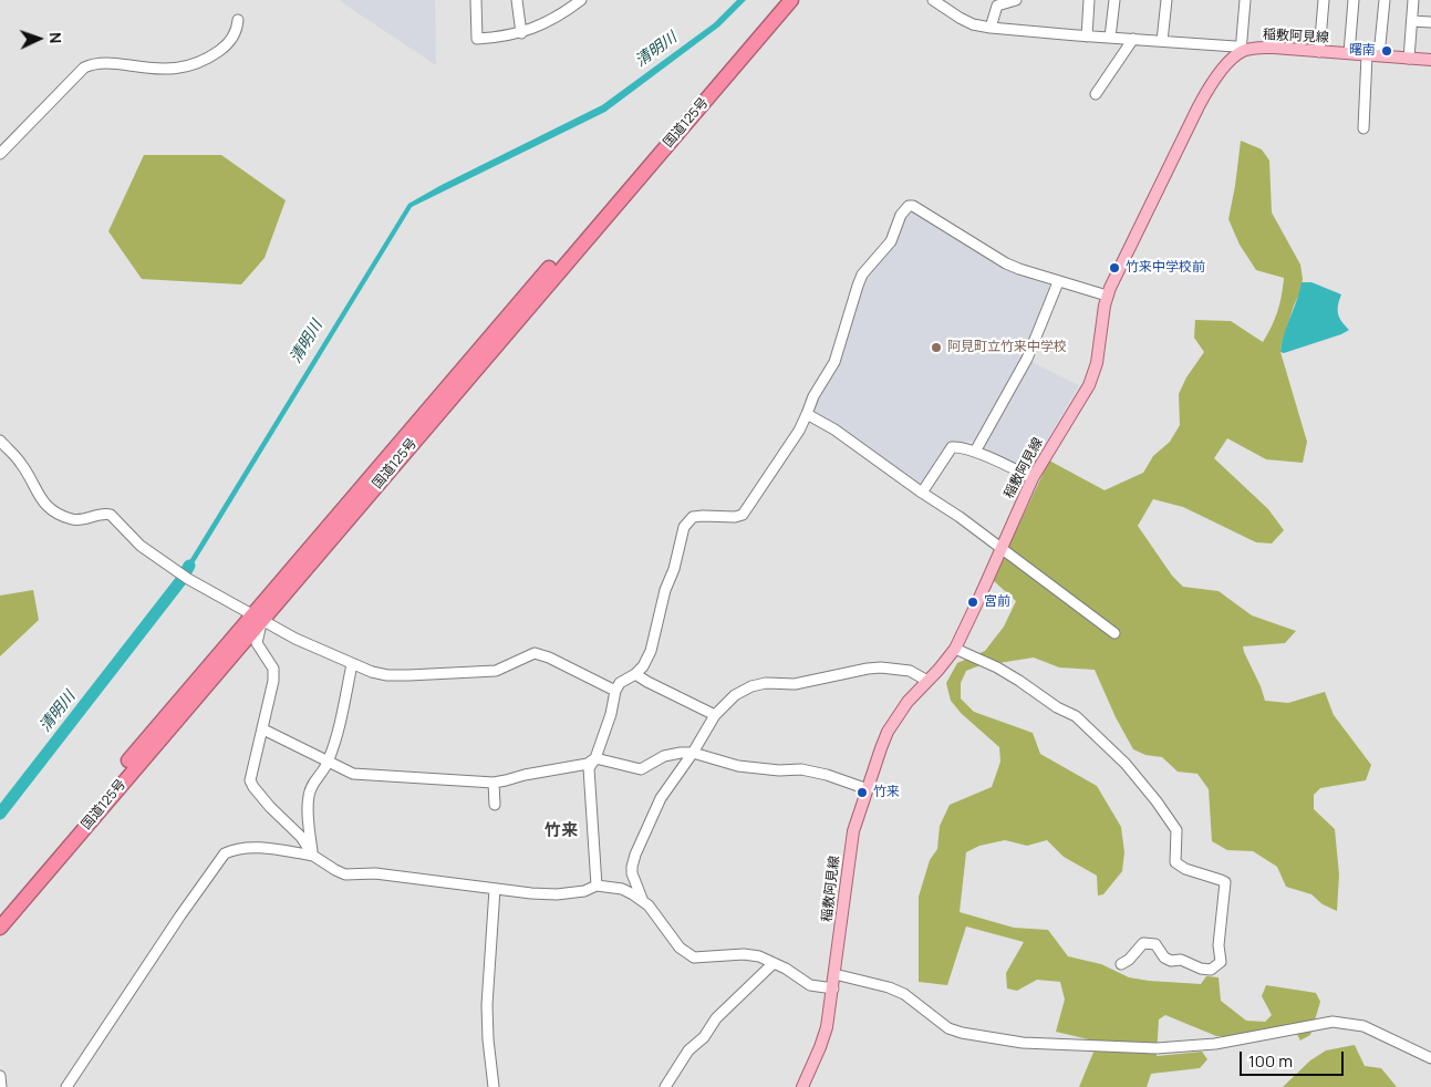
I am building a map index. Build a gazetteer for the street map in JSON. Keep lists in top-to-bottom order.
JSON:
{
  "streets": {
    "highway": ["国道125号"],
    "main road": ["稲敷阿見線"]
  },
  "districts": ["竹来"],
  "water": ["清明川"],
  "places": [
    "曙南",
    "竹来中学校前",
    "阿見町立竹来中学校",
    "宮前",
    "竹来"
  ],
  "scale_bar": "100 m",
  "north": "right"
}
